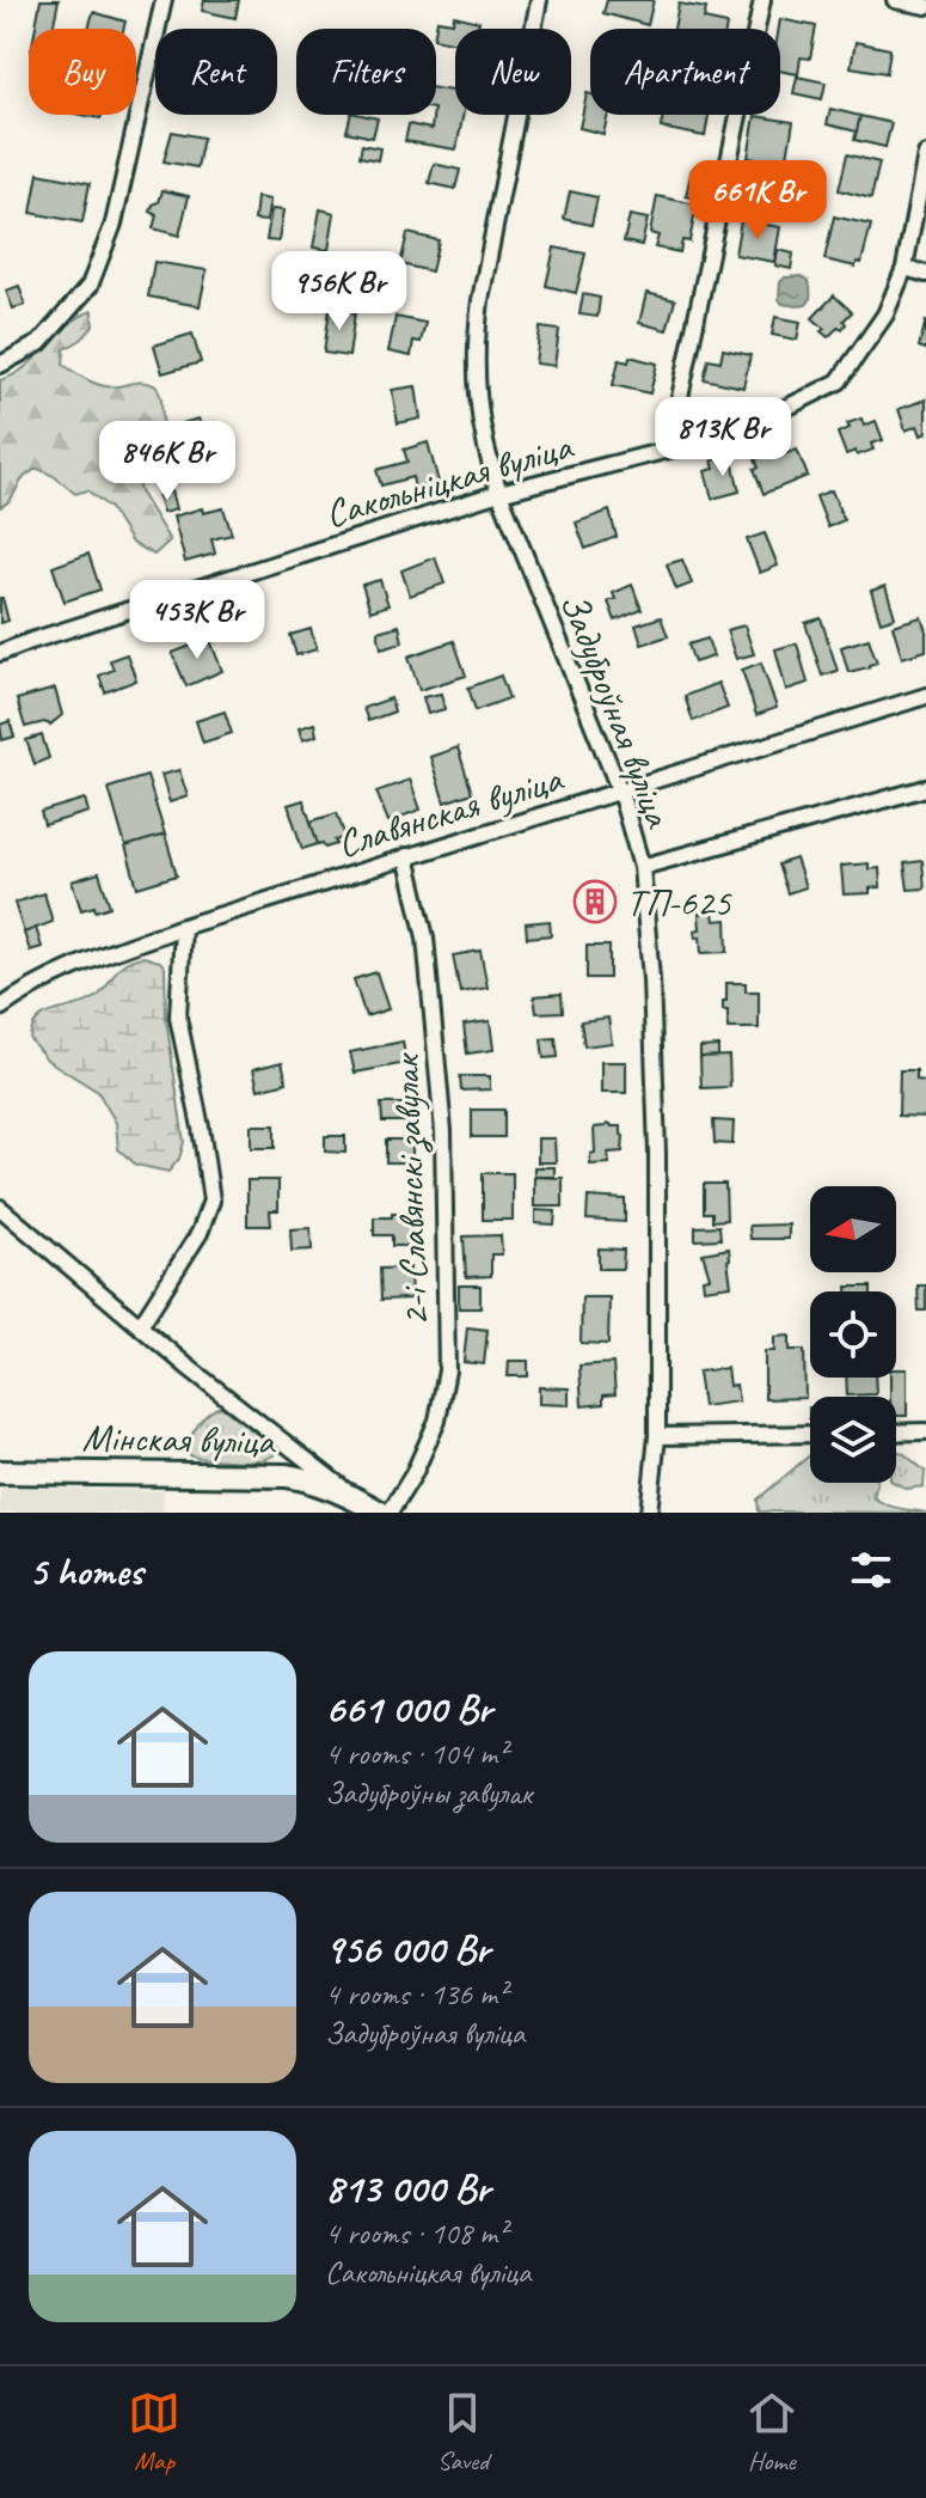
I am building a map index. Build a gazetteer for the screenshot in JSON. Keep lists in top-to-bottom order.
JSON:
{
  "streets": {
    "main road": ["Мінская вуліца"],
    "street": [
      "Сакольніцкая вуліца",
      "Задуброўная вуліца",
      "Славянская вуліца",
      "2-і Славянскі завулак"
    ]
  },
  "crossings": [
    ["Сакольніцкая вуліца", "Задуброўная вуліца"],
    ["Задуброўная вуліца", "Славянская вуліца"],
    ["Славянская вуліца", "2-і Славянскі завулак"]
  ],
  "places": {
    "building": ["ТП-625"]
  },
  "north": "left",
  "page": {
    "chip": [
      "Buy",
      "Rent",
      "Filters",
      "New",
      "Apartment"
    ],
    "price": [
      "661K Br",
      "956K Br",
      "813K Br",
      "846K Br",
      "453K Br"
    ],
    "heading": "5 homes",
    "list": [
      {
        "name": "661 000 Br",
        "note": "4 rooms · 104 m² · Задуброўны завулак"
      },
      {
        "name": "956 000 Br",
        "note": "4 rooms · 136 m² · Задуброўная вуліца"
      },
      {
        "name": "813 000 Br",
        "note": "4 rooms · 108 m² · Сакольніцкая вуліца"
      }
    ],
    "tabs": ["Map", "Saved", "Home"]
  }
}
